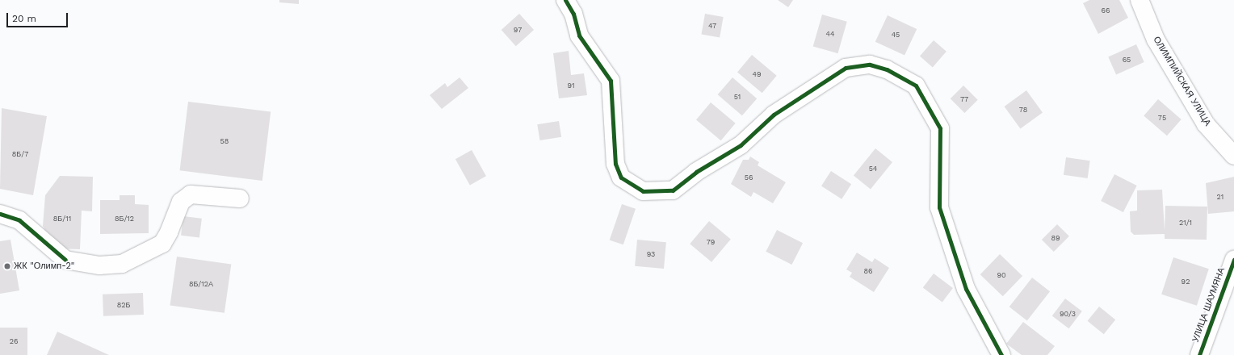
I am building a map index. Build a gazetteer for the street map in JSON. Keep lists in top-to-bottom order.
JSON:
{
  "streets": {
    "street": ["ОЛИМПИЙСКАЯ УЛИЦА", "УЛИЦА ШАУМЯНА"]
  },
  "places": ["ЖК \"Олимп-2\""],
  "house_numbers": [
    "66",
    "47",
    "97",
    "44",
    "45",
    "65",
    "49",
    "91",
    "51",
    "77",
    "78",
    "75",
    "58",
    "8Б/7",
    "54",
    "56",
    "21",
    "8Б/11",
    "8Б/12",
    "21/1",
    "89",
    "79",
    "93",
    "86",
    "90",
    "92",
    "8Б/12А",
    "82Б",
    "90/3",
    "26"
  ],
  "scale_bar": "20 m"
}
